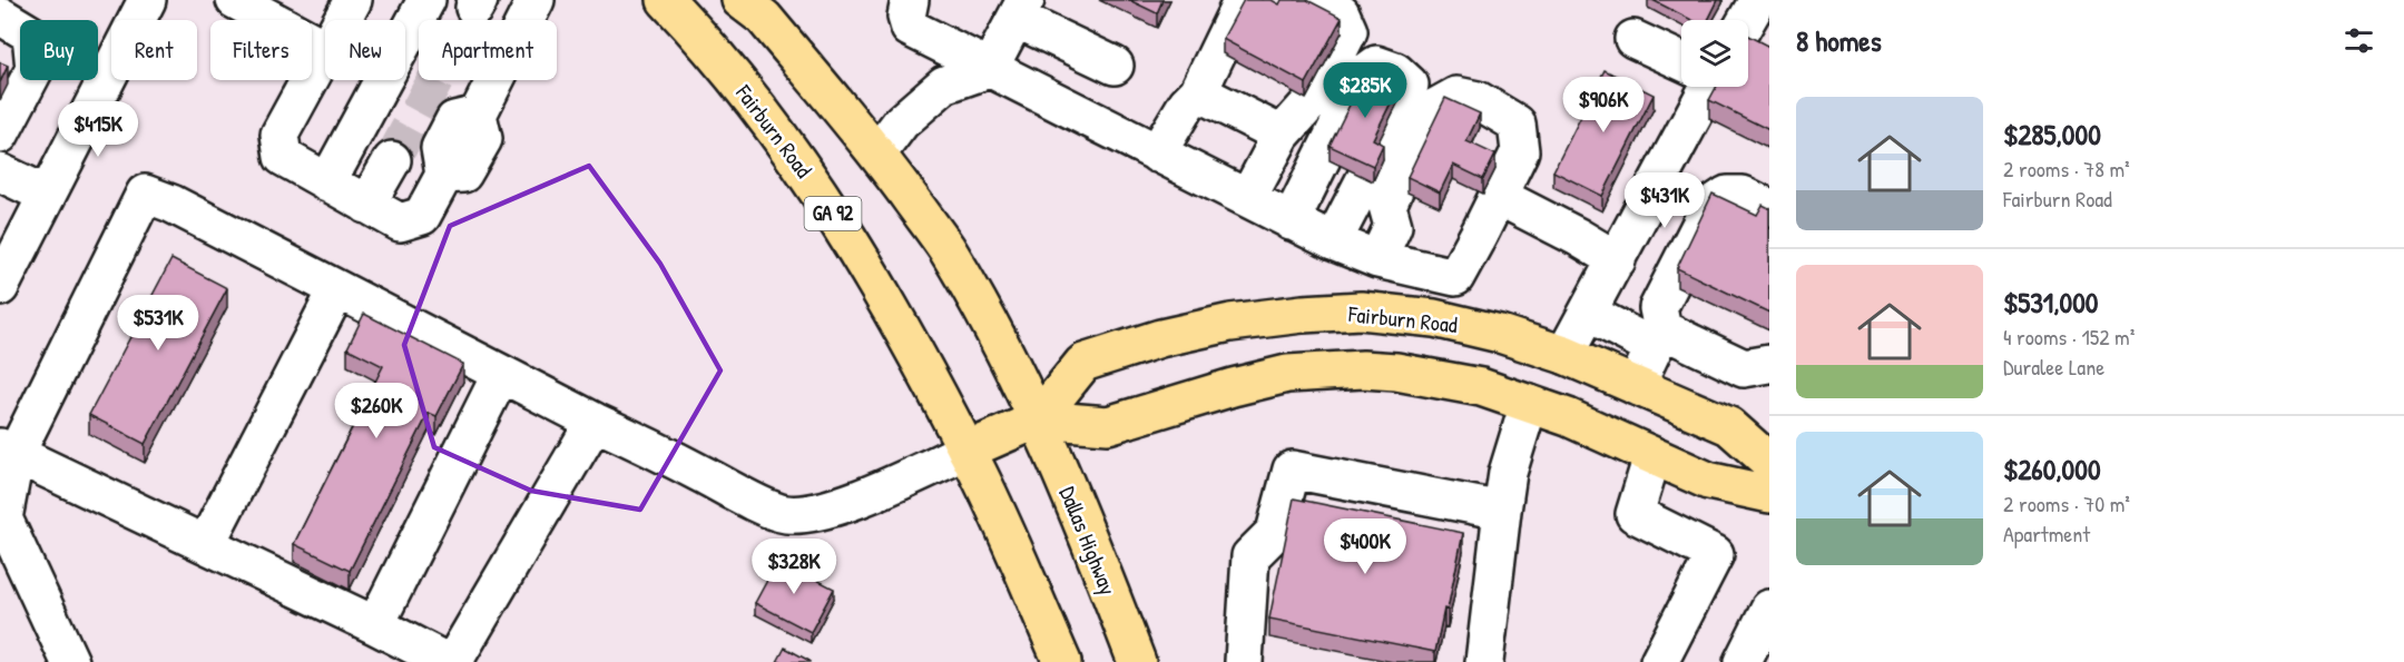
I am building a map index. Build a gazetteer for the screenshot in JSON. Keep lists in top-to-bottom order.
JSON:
{
  "streets": {
    "main road": ["Fairburn Road", "GA 92", "Dallas Highway"]
  },
  "crossings": [
    ["Fairburn Road", "GA 92"],
    ["Fairburn Road", "Dallas Highway"]
  ],
  "page": {
    "heading": "8 homes",
    "chip": [
      "Buy",
      "Rent",
      "Filters",
      "New",
      "Apartment"
    ],
    "price": [
      "$285K",
      "$906K",
      "$415K",
      "$431K",
      "$531K",
      "$260K",
      "$400K",
      "$328K"
    ],
    "list": [
      {
        "name": "$285,000",
        "note": "2 rooms · 78 m² · Fairburn Road"
      },
      {
        "name": "$531,000",
        "note": "4 rooms · 152 m² · Duralee Lane"
      },
      {
        "name": "$260,000",
        "note": "2 rooms · 70 m² · Apartment"
      }
    ]
  }
}
